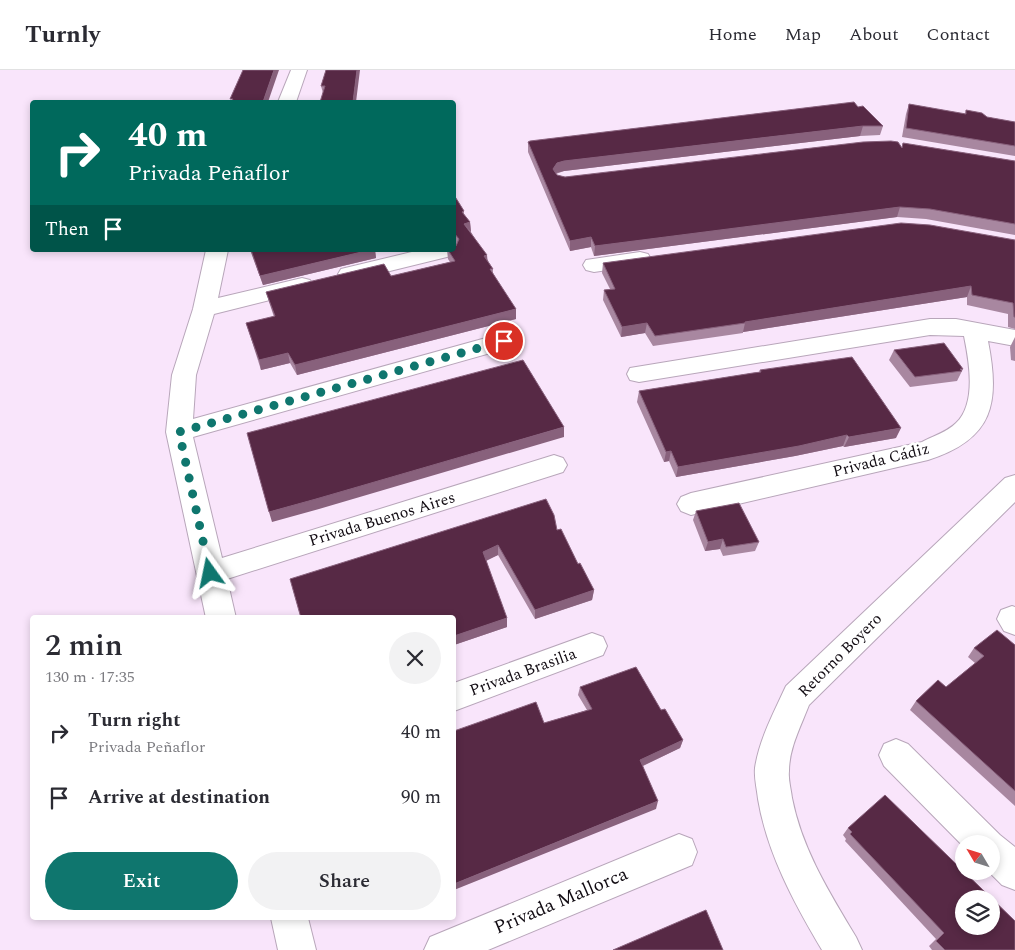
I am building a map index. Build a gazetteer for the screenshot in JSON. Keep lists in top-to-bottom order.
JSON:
{
  "streets": {
    "street": [
      "Privada Cádiz",
      "Privada Buenos Aires",
      "Retorno Boyero",
      "Privada Brasilia",
      "Privada Mallorca"
    ]
  },
  "north": "top left",
  "page": {
    "header": "Turnly",
    "nav": [
      "Home",
      "Map",
      "About",
      "Contact"
    ],
    "turn": ["40 m", "Privada Peñaflor"],
    "then": "Then",
    "heading": ["2 min", "130 m · 17:35"],
    "list": [
      {
        "name": "Turn right",
        "note": "Privada Peñaflor",
        "value": "40 m"
      },
      {
        "name": "Arrive at destination",
        "value": "90 m"
      }
    ],
    "buttons": ["Exit", "Share"]
  }
}
